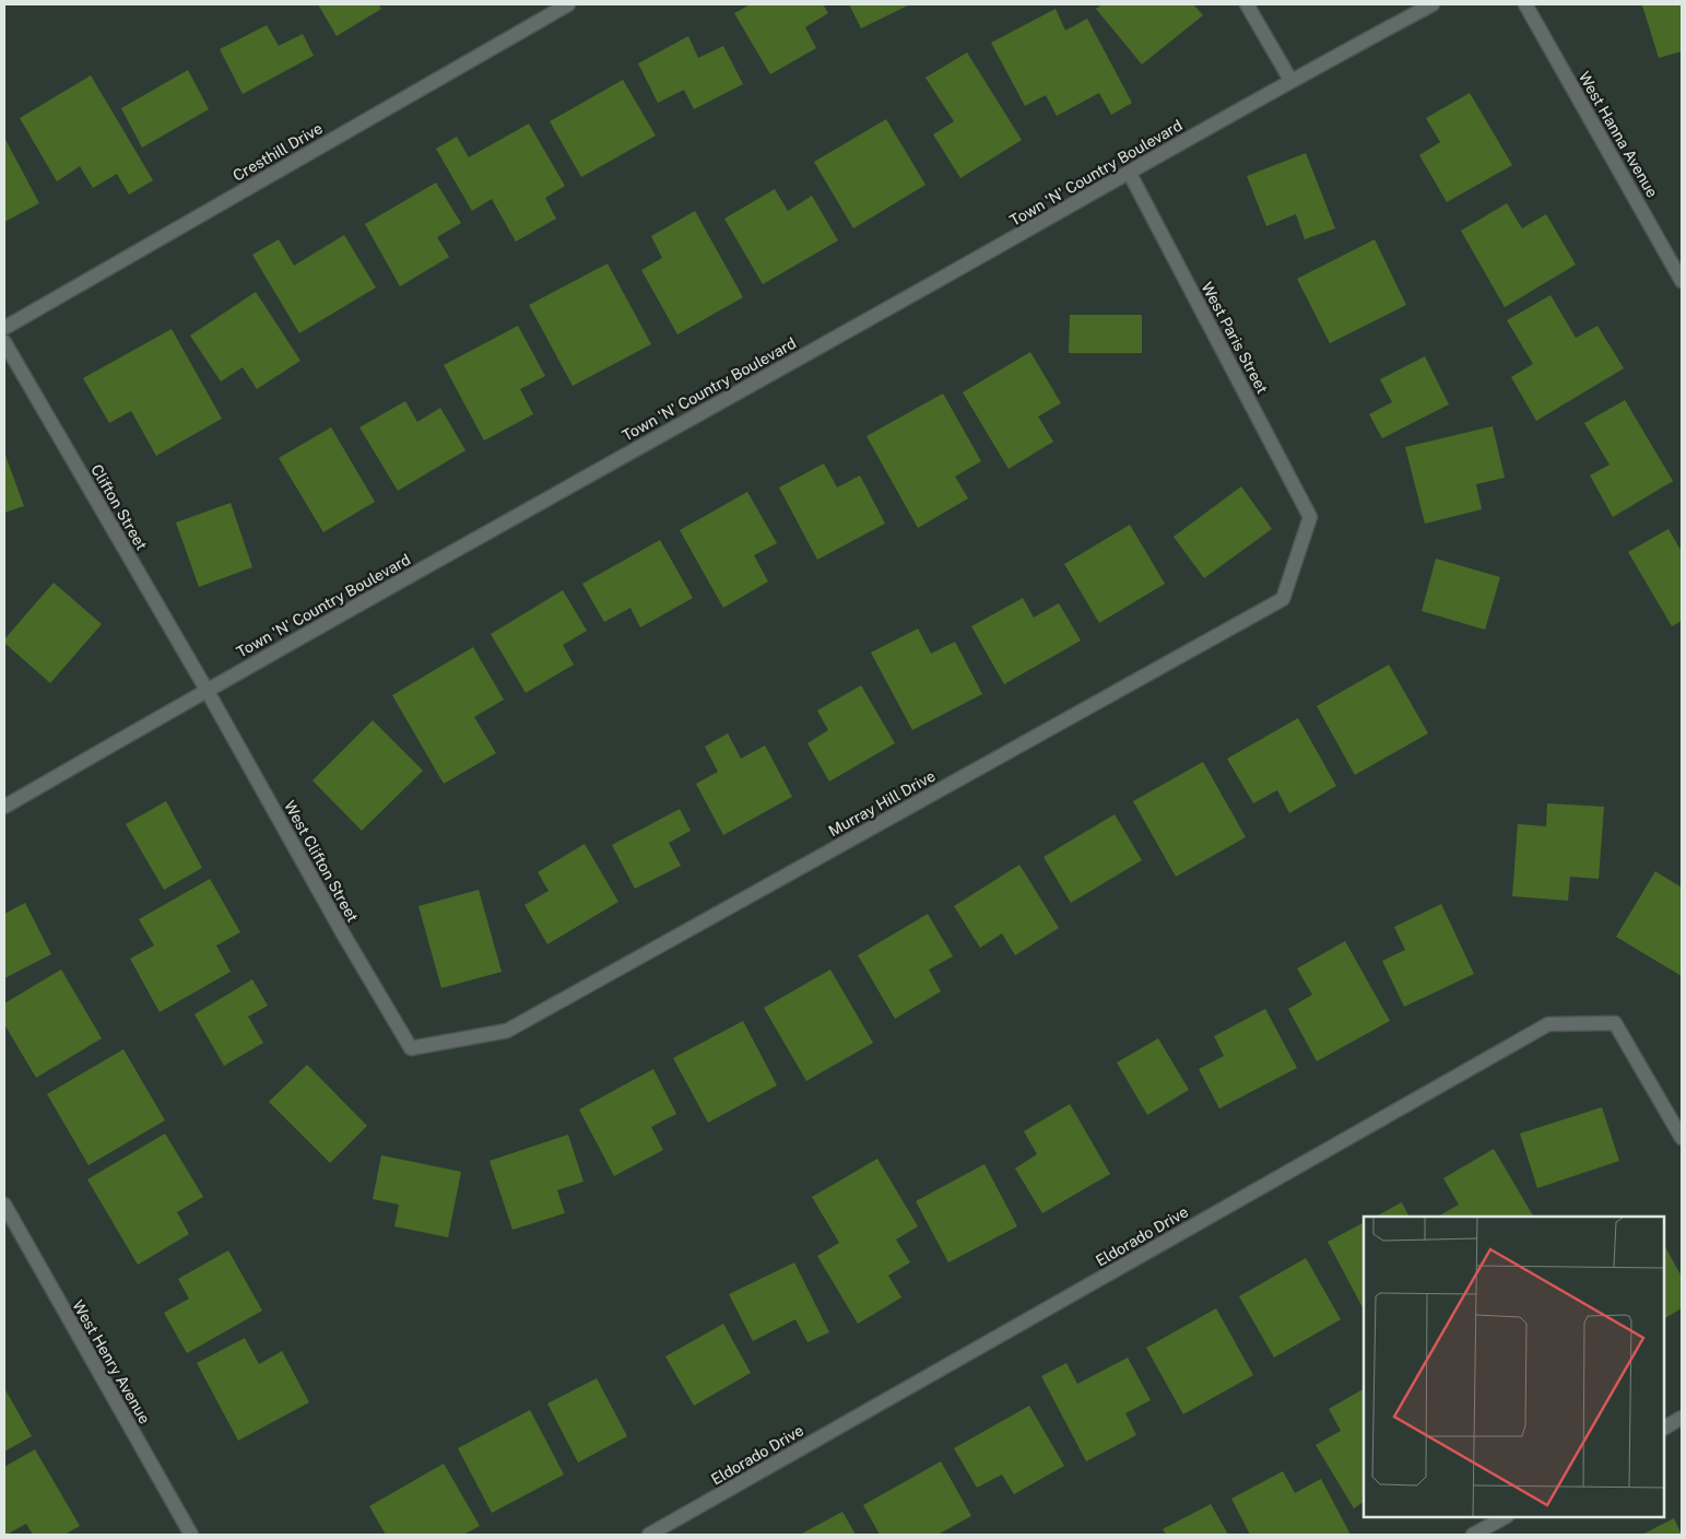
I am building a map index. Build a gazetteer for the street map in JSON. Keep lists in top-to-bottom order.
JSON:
{
  "streets": {
    "street": [
      "West Hanna Avenue",
      "Cresthill Drive",
      "Town 'N' Country Boulevard",
      "West Paris Street",
      "Clifton Street",
      "Murray Hill Drive",
      "West Clifton Street",
      "Eldorado Drive",
      "West Henry Avenue"
    ]
  },
  "crossings": [
    ["Town 'N' Country Boulevard", "West Paris Street"],
    ["Town 'N' Country Boulevard", "Clifton Street"],
    ["Town 'N' Country Boulevard", "West Clifton Street"],
    ["West Paris Street", "Murray Hill Drive"],
    ["Clifton Street", "West Clifton Street"],
    ["Murray Hill Drive", "West Clifton Street"]
  ]
}
